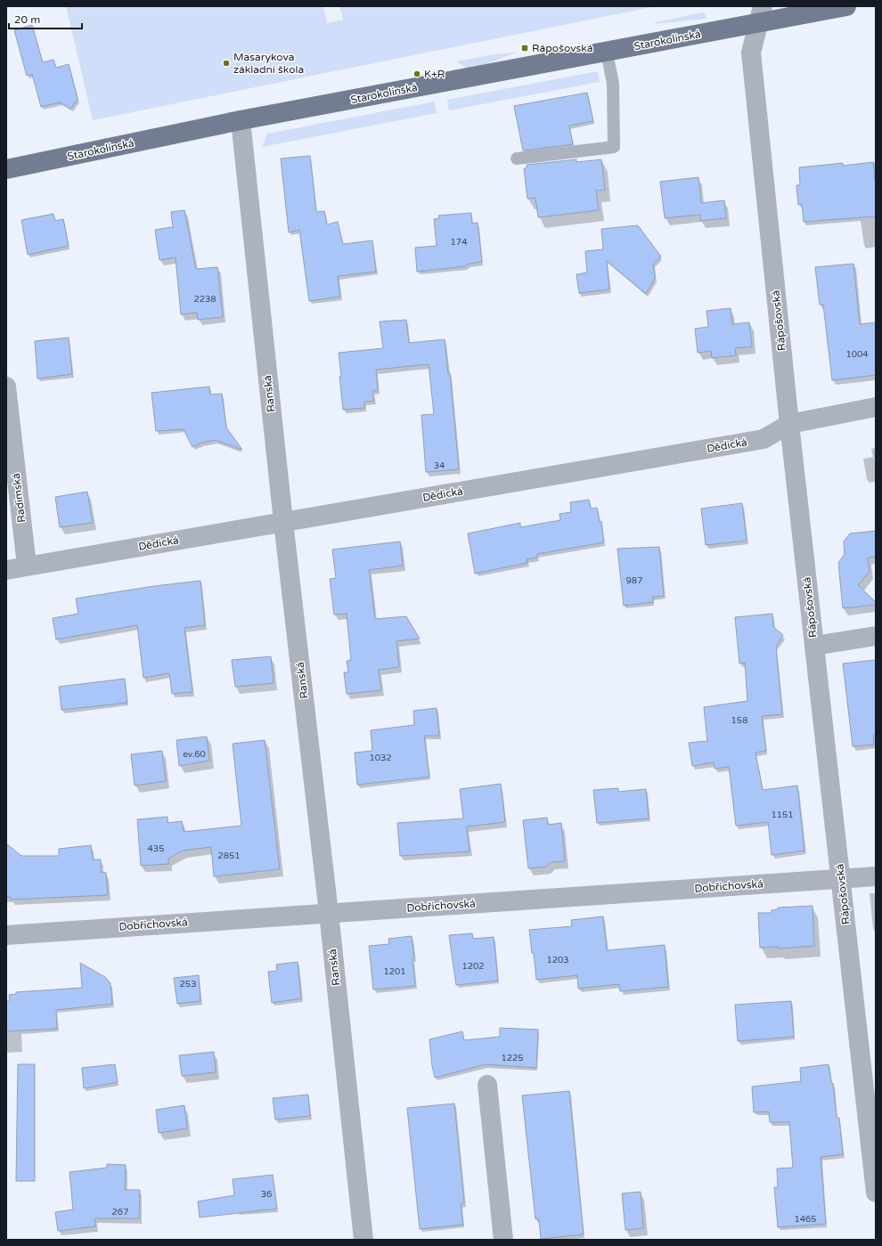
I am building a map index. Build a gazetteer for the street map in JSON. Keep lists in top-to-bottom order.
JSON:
{
  "streets": {
    "main road": ["Starokolínská"],
    "street": [
      "Rápošovská",
      "Ranská",
      "Dědická",
      "Radimská",
      "Dobřichovská"
    ]
  },
  "crossings": [
    ["Starokolínská", "Rápošovská"],
    ["Starokolínská", "Ranská"],
    ["Rápošovská", "Dědická"],
    ["Rápošovská", "Dobřichovská"],
    ["Ranská", "Dědická"],
    ["Ranská", "Dobřichovská"],
    ["Dědická", "Radimská"]
  ],
  "places": {
    "transit": ["Rápošovská"],
    "other": ["Masarykova základní škola", "K+R"]
  },
  "house_numbers": [
    "174",
    "2238",
    "1004",
    "34",
    "987",
    "158",
    "ev.60",
    "1032",
    "1151",
    "435",
    "2851",
    "1203",
    "1202",
    "1201",
    "253",
    "1225",
    "36",
    "267",
    "1465"
  ],
  "scale_bar": "20 m"
}
